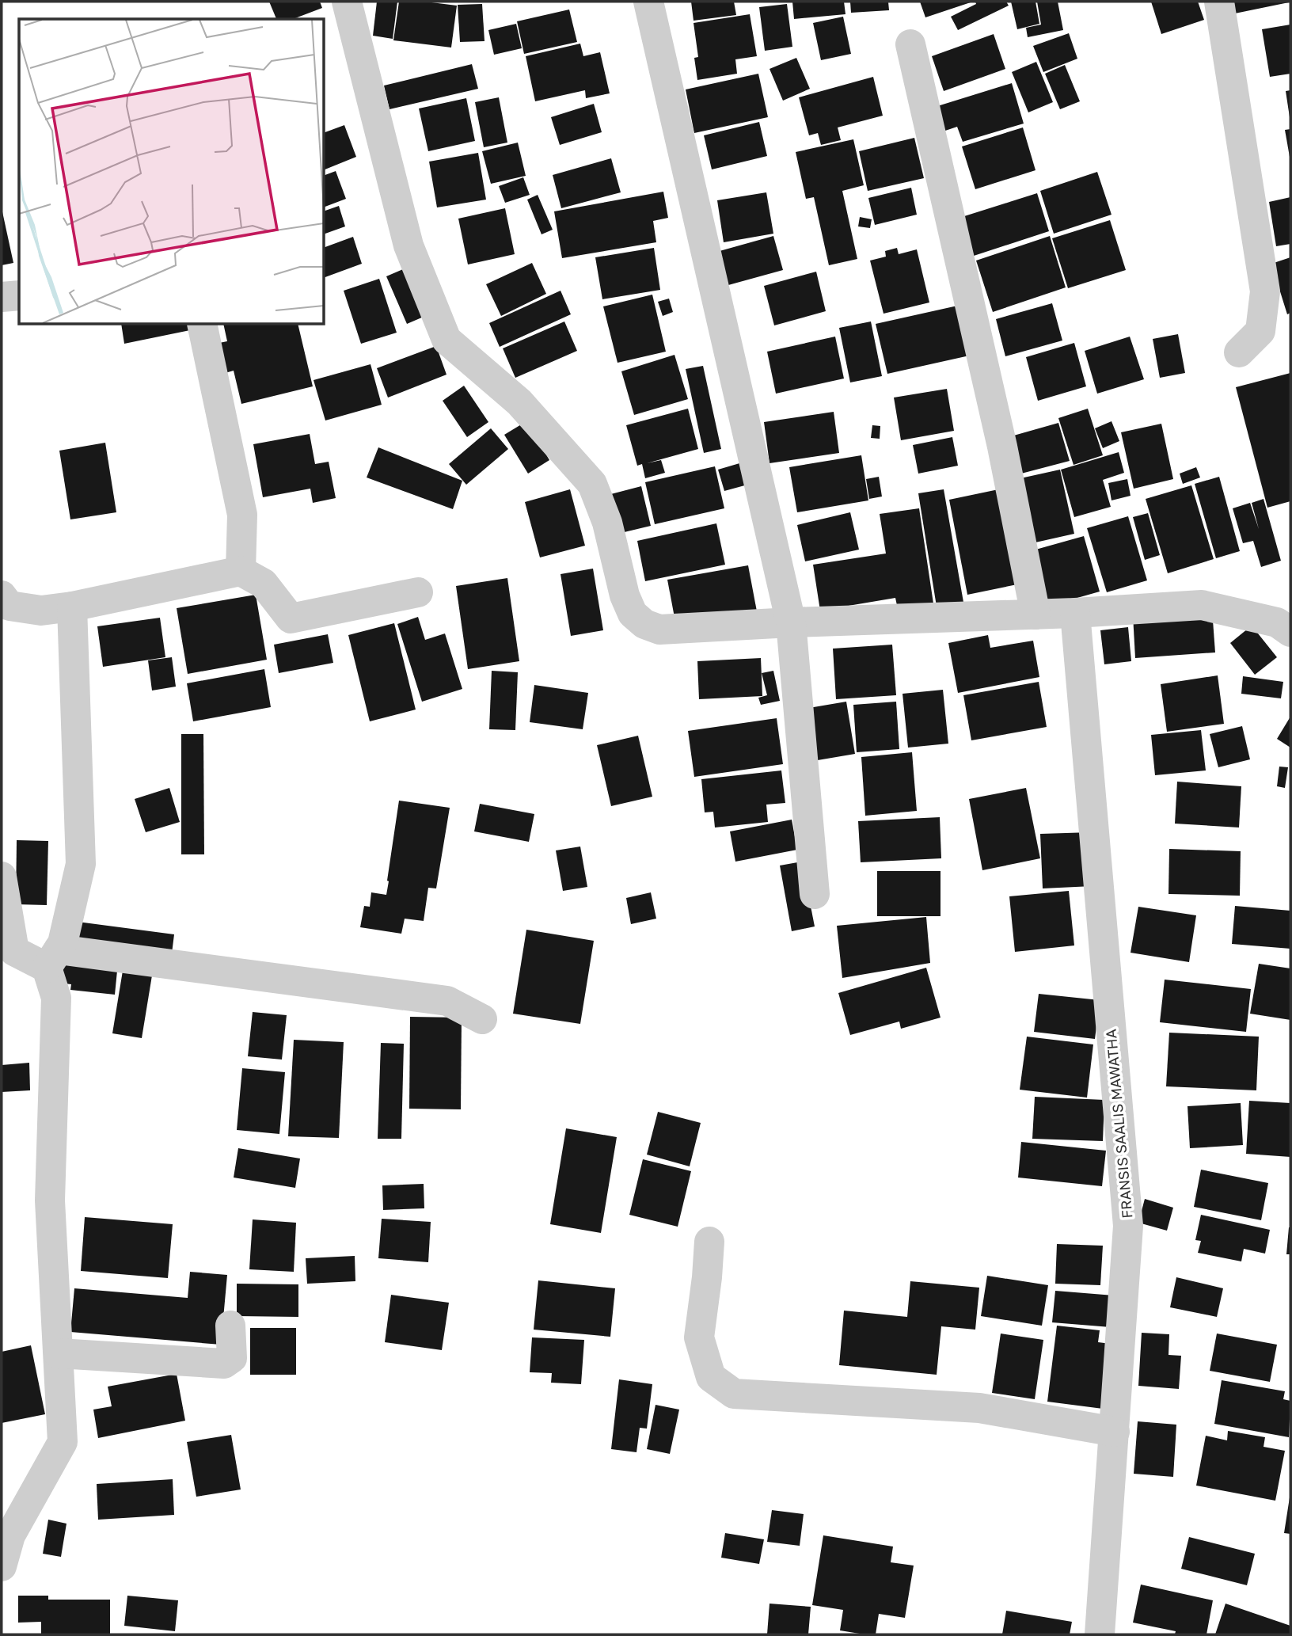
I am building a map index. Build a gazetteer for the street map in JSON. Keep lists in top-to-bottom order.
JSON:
{
  "streets": {
    "street": ["FRANSIS SAALIS MAWATHA"]
  }
}
